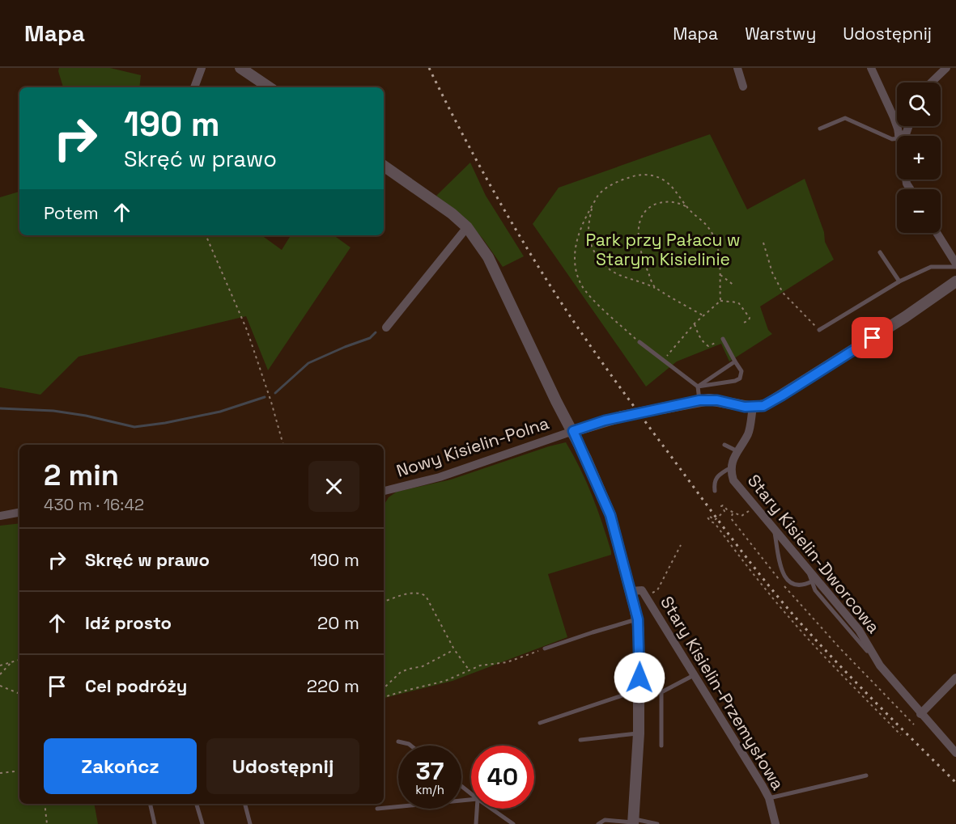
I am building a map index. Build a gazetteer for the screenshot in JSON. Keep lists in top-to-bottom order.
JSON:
{
  "streets": {
    "street": ["Nowy Kisielin-Polna", "Stary Kisielin-Dworcowa", "Stary Kisielin-Przemysłowa"]
  },
  "parks": ["Park przy Pałacu w Starym Kisielinie"],
  "page": {
    "header": "Mapa",
    "nav": ["Mapa", "Warstwy", "Udostępnij"],
    "map_buttons": ["+", "−"],
    "turn": ["190 m", "Skręć w prawo"],
    "then": "Potem",
    "heading": ["2 min", "430 m · 16:42"],
    "list": [
      {
        "name": "Skręć w prawo",
        "value": "190 m"
      },
      {
        "name": "Idź prosto",
        "value": "20 m"
      },
      {
        "name": "Cel podróży",
        "value": "220 m"
      }
    ],
    "buttons": ["Zakończ", "Udostępnij"],
    "speed": "37 km/h",
    "limit": "40"
  }
}
